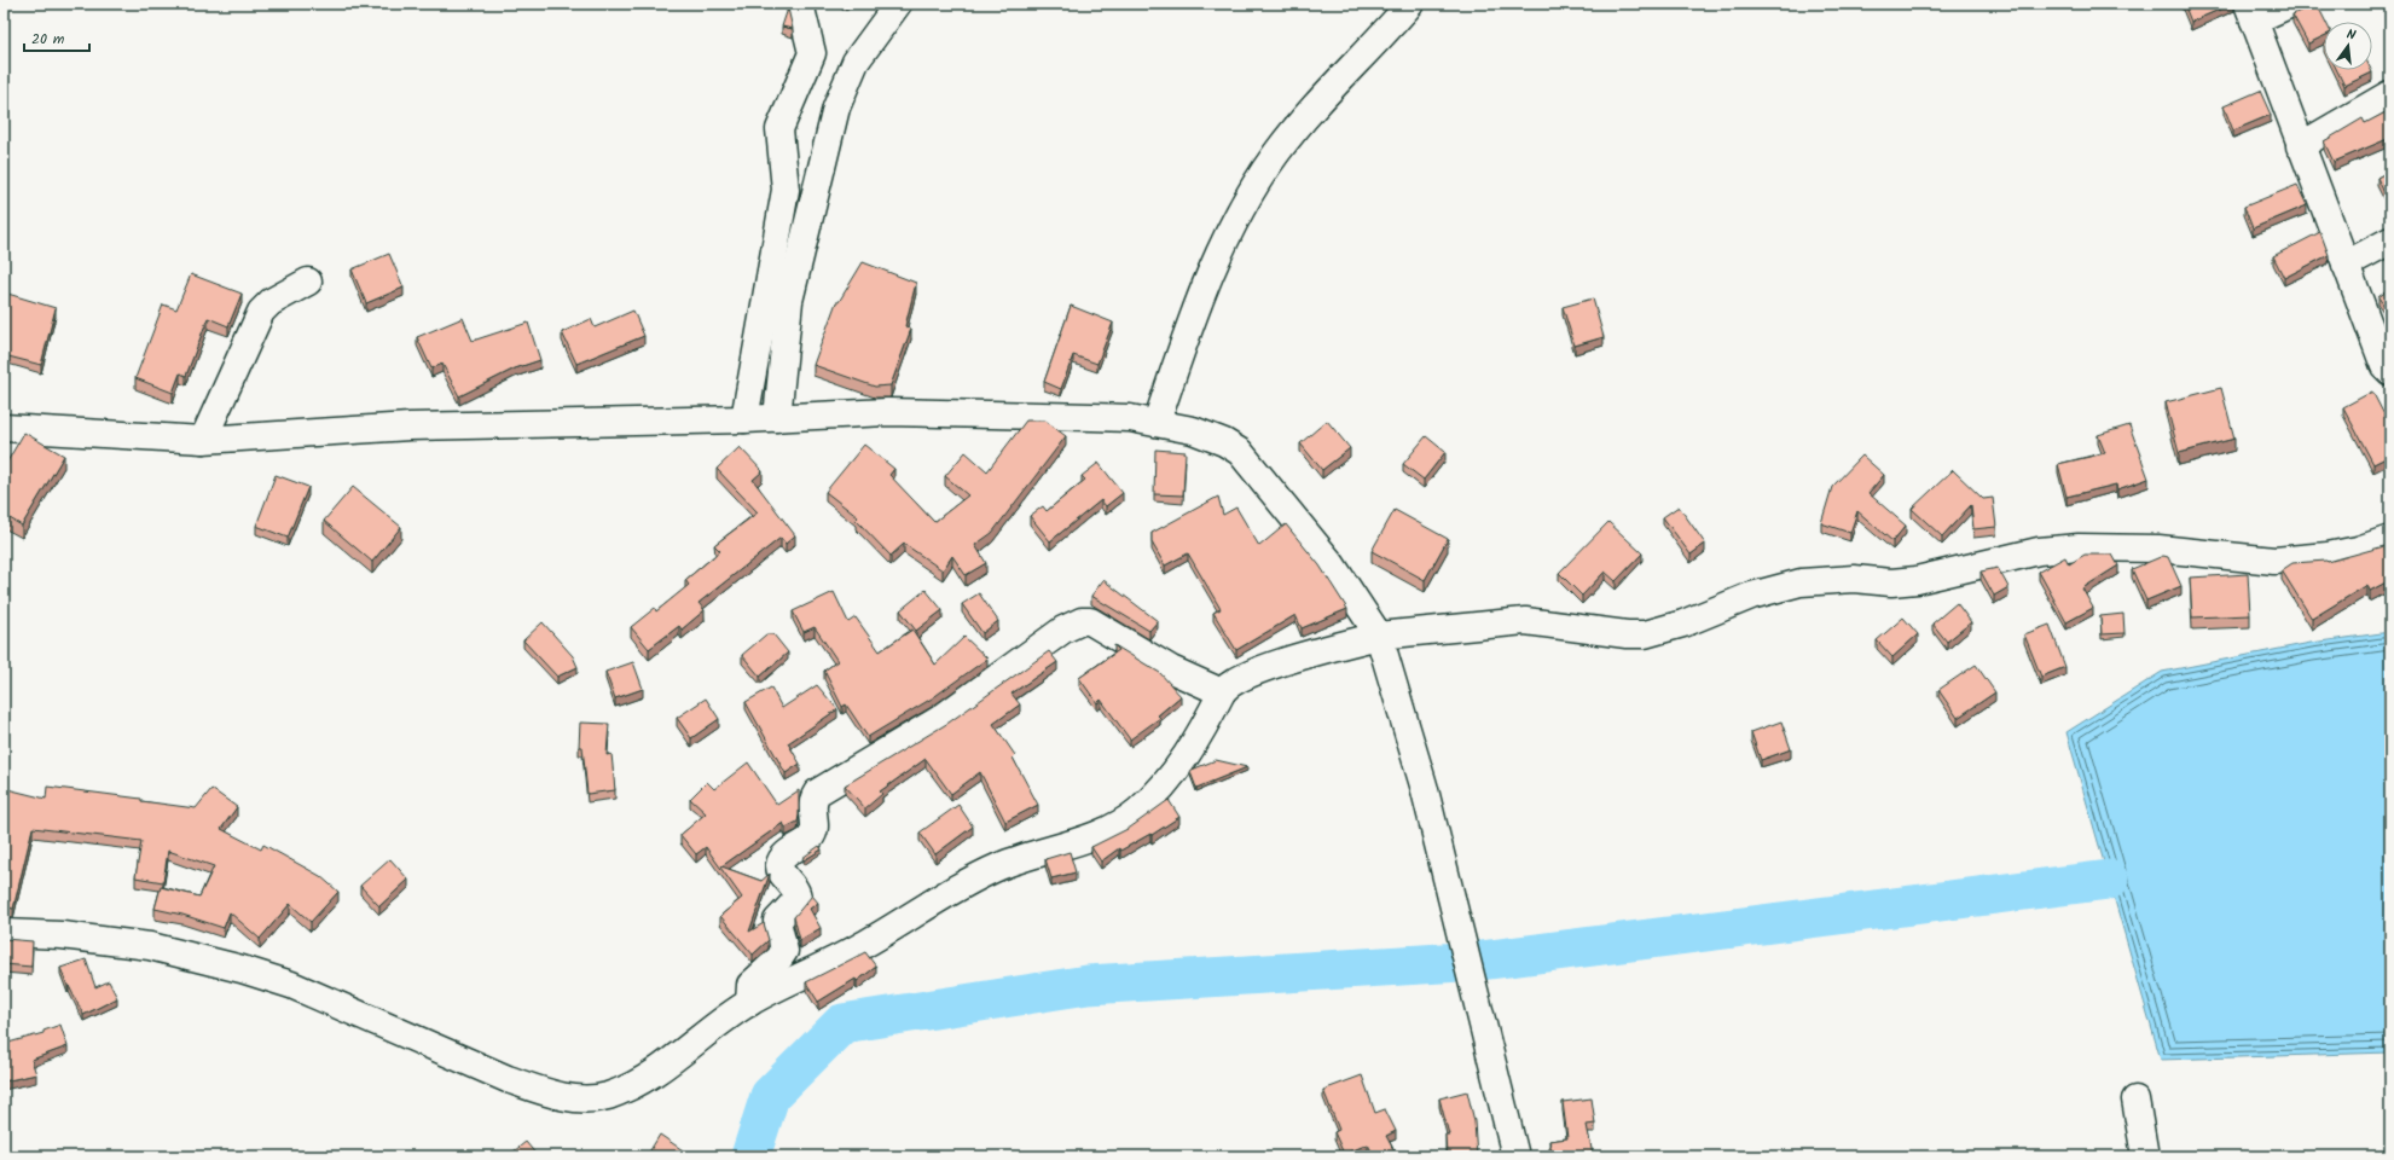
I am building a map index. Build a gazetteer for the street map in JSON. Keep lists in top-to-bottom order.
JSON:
{
  "scale_bar": "20 m",
  "north": "top"
}
